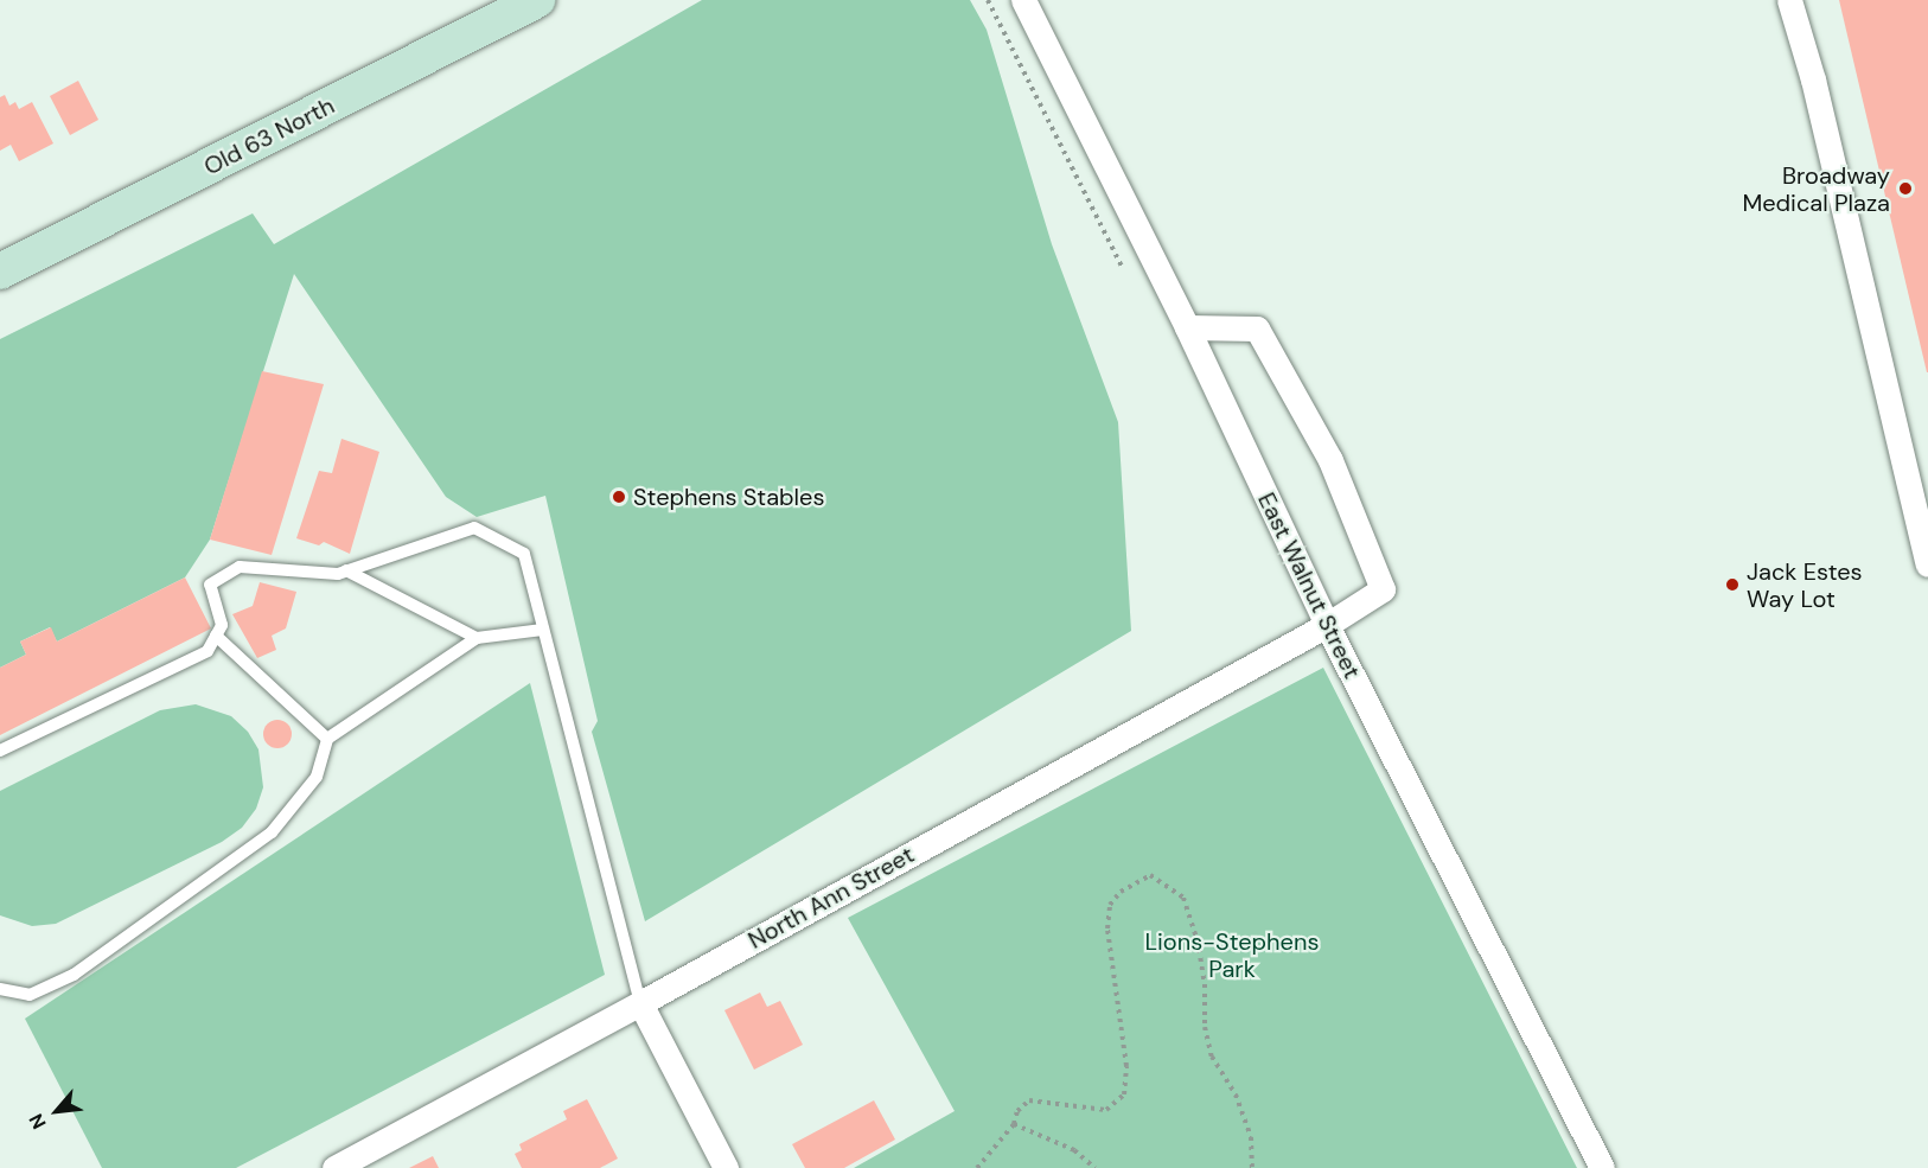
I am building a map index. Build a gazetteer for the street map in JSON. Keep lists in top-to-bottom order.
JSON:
{
  "streets": {
    "main road": ["Old 63 North"],
    "street": ["East Walnut Street", "North Ann Street"]
  },
  "crossings": [
    ["East Walnut Street", "North Ann Street"]
  ],
  "parks": ["Lions-Stephens Park"],
  "places": ["Broadway Medical Plaza", "Stephens Stables", "Jack Estes Way Lot"],
  "north": "bottom left"
}
